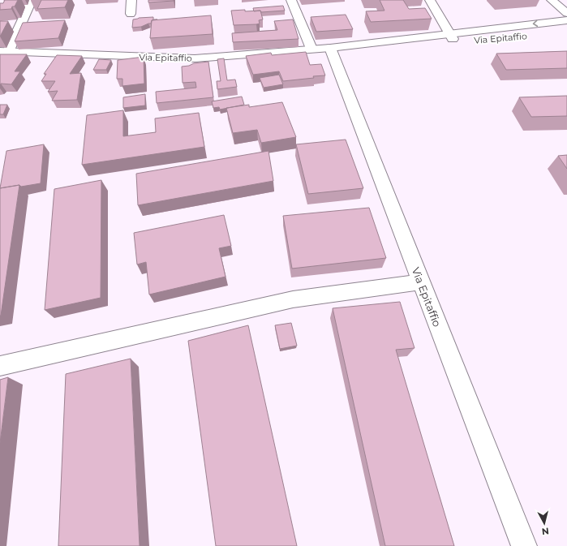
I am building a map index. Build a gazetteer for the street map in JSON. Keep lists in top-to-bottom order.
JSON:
{
  "streets": {
    "street": ["Via Epitaffio"]
  },
  "north": "bottom"
}
